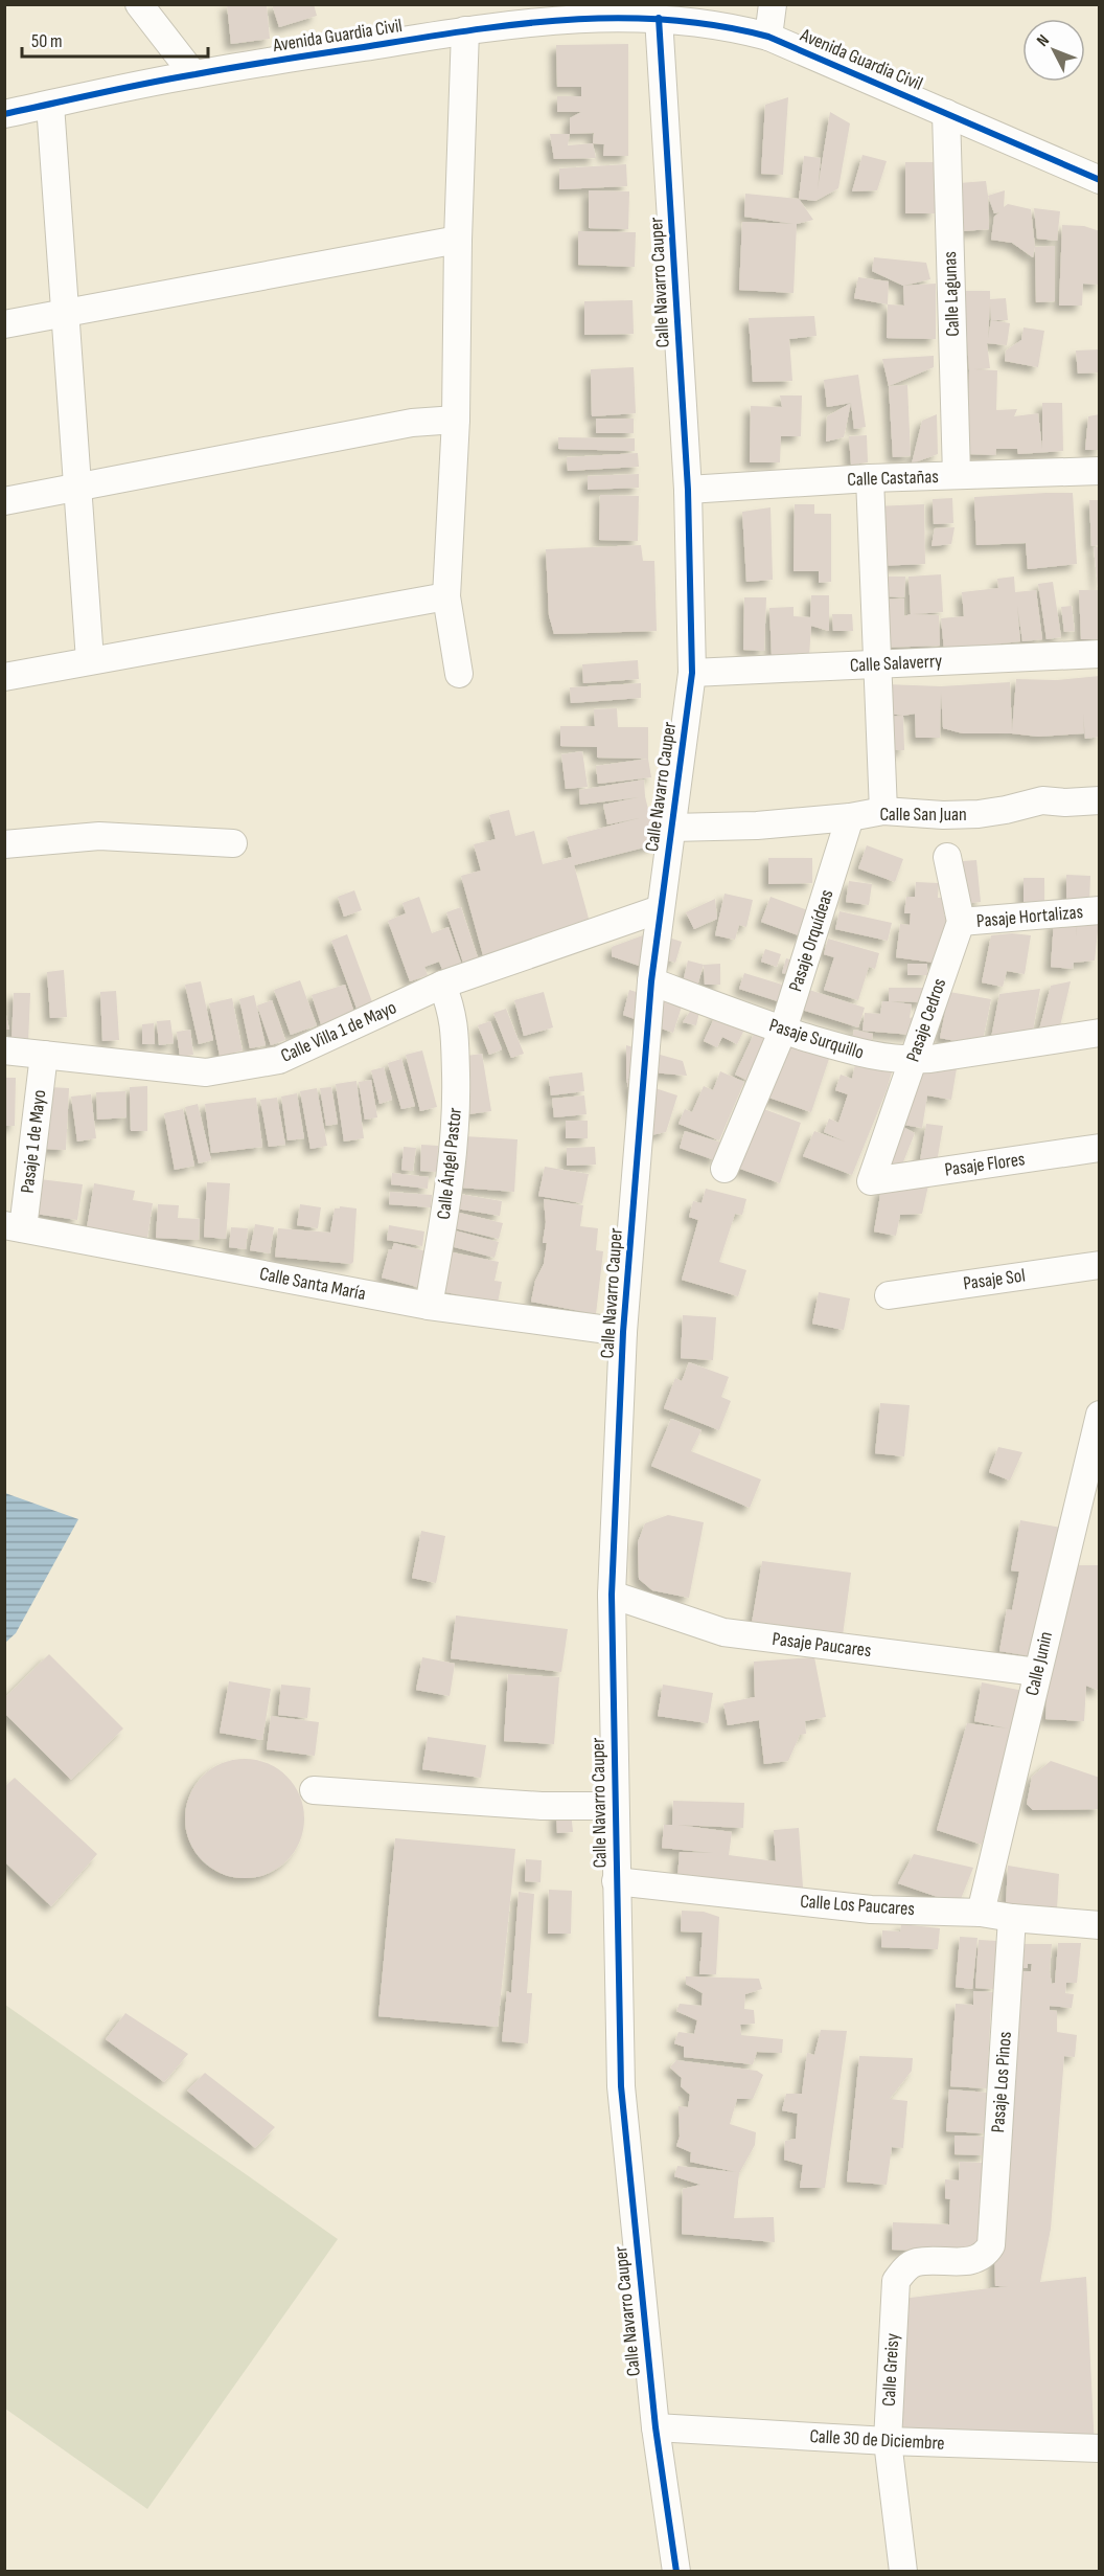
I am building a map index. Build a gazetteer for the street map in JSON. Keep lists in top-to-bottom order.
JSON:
{
  "streets": {
    "street": [
      "Avenida Guardia Civil",
      "Calle Navarro Cauper",
      "Calle Lagunas",
      "Calle Castañas",
      "Calle Salaverry",
      "Calle San Juan",
      "Pasaje Hortalizas",
      "Pasaje Orquídeas",
      "Pasaje Cedros",
      "Calle Villa 1 de Mayo",
      "Pasaje Surquillo",
      "Pasaje 1 de Mayo",
      "Calle Ángel Pastor",
      "Pasaje Flores",
      "Pasaje Sol",
      "Calle Santa María",
      "Pasaje Paucares",
      "Calle Junin",
      "Calle Los Paucares",
      "Pasaje Los Pinos",
      "Calle Greisy",
      "Calle 30 de Diciembre"
    ]
  },
  "crossings": [
    ["Avenida Guardia Civil", "Calle Navarro Cauper"],
    ["Avenida Guardia Civil", "Calle Lagunas"],
    ["Calle Navarro Cauper", "Calle Castañas"],
    ["Calle Navarro Cauper", "Calle Salaverry"],
    ["Calle Navarro Cauper", "Calle San Juan"],
    ["Calle Navarro Cauper", "Calle Villa 1 de Mayo"],
    ["Calle Navarro Cauper", "Pasaje Surquillo"],
    ["Calle Navarro Cauper", "Calle Santa María"],
    ["Calle Navarro Cauper", "Pasaje Paucares"],
    ["Calle Navarro Cauper", "Calle Los Paucares"],
    ["Calle Navarro Cauper", "Calle 30 de Diciembre"],
    ["Calle Lagunas", "Calle Castañas"],
    ["Calle San Juan", "Pasaje Orquídeas"],
    ["Pasaje Hortalizas", "Pasaje Cedros"],
    ["Pasaje Orquídeas", "Pasaje Surquillo"],
    ["Pasaje Cedros", "Pasaje Surquillo"],
    ["Pasaje Cedros", "Pasaje Flores"],
    ["Calle Villa 1 de Mayo", "Pasaje 1 de Mayo"],
    ["Calle Villa 1 de Mayo", "Calle Ángel Pastor"],
    ["Pasaje 1 de Mayo", "Calle Santa María"],
    ["Calle Ángel Pastor", "Calle Santa María"],
    ["Pasaje Paucares", "Calle Junin"],
    ["Calle Junin", "Calle Los Paucares"],
    ["Calle Los Paucares", "Pasaje Los Pinos"],
    ["Pasaje Los Pinos", "Calle Greisy"],
    ["Calle Greisy", "Calle 30 de Diciembre"]
  ],
  "scale_bar": "50 m",
  "north": "top left"
}
